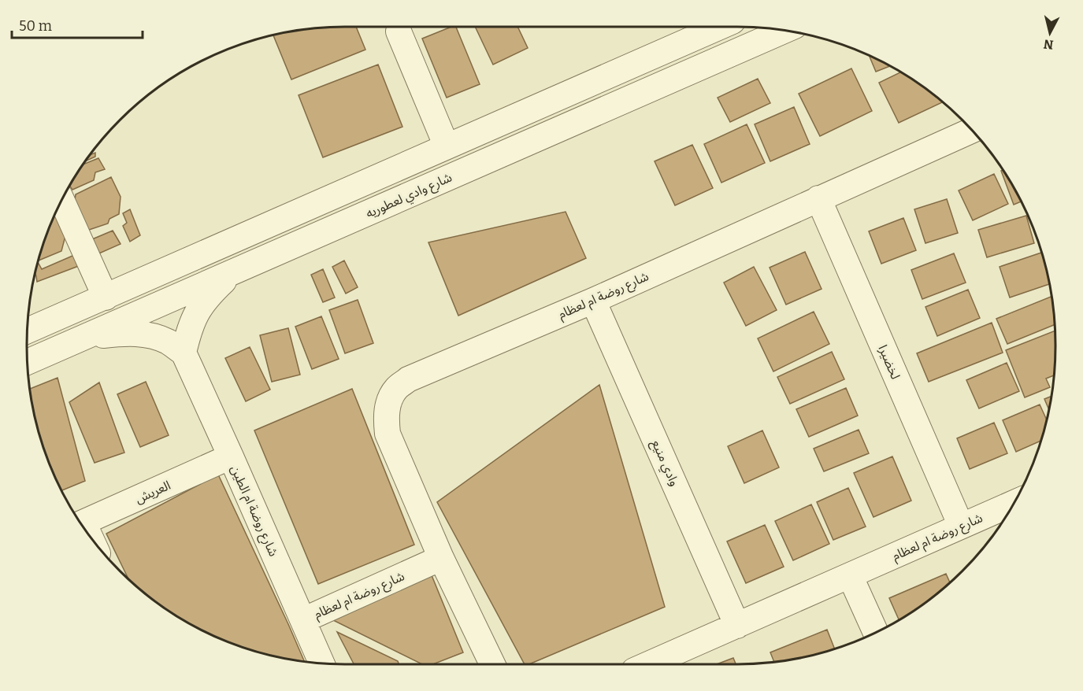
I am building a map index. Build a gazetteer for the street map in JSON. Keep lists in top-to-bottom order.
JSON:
{
  "streets": {
    "street": [
      "شارع وادي لعطوريه",
      "شارع روضة ام لعظام",
      "لخضيرا",
      "وادي منيع",
      "العريش",
      "شارع روضة ام الطين"
    ]
  },
  "crossings": [
    ["شارع روضة ام لعظام", "لخضيرا"],
    ["شارع روضة ام لعظام", "وادي منيع"],
    ["شارع روضة ام لعظام", "شارع روضة ام الطين"],
    ["العريش", "شارع روضة ام الطين"]
  ],
  "scale_bar": "50 m",
  "north": "bottom"
}
